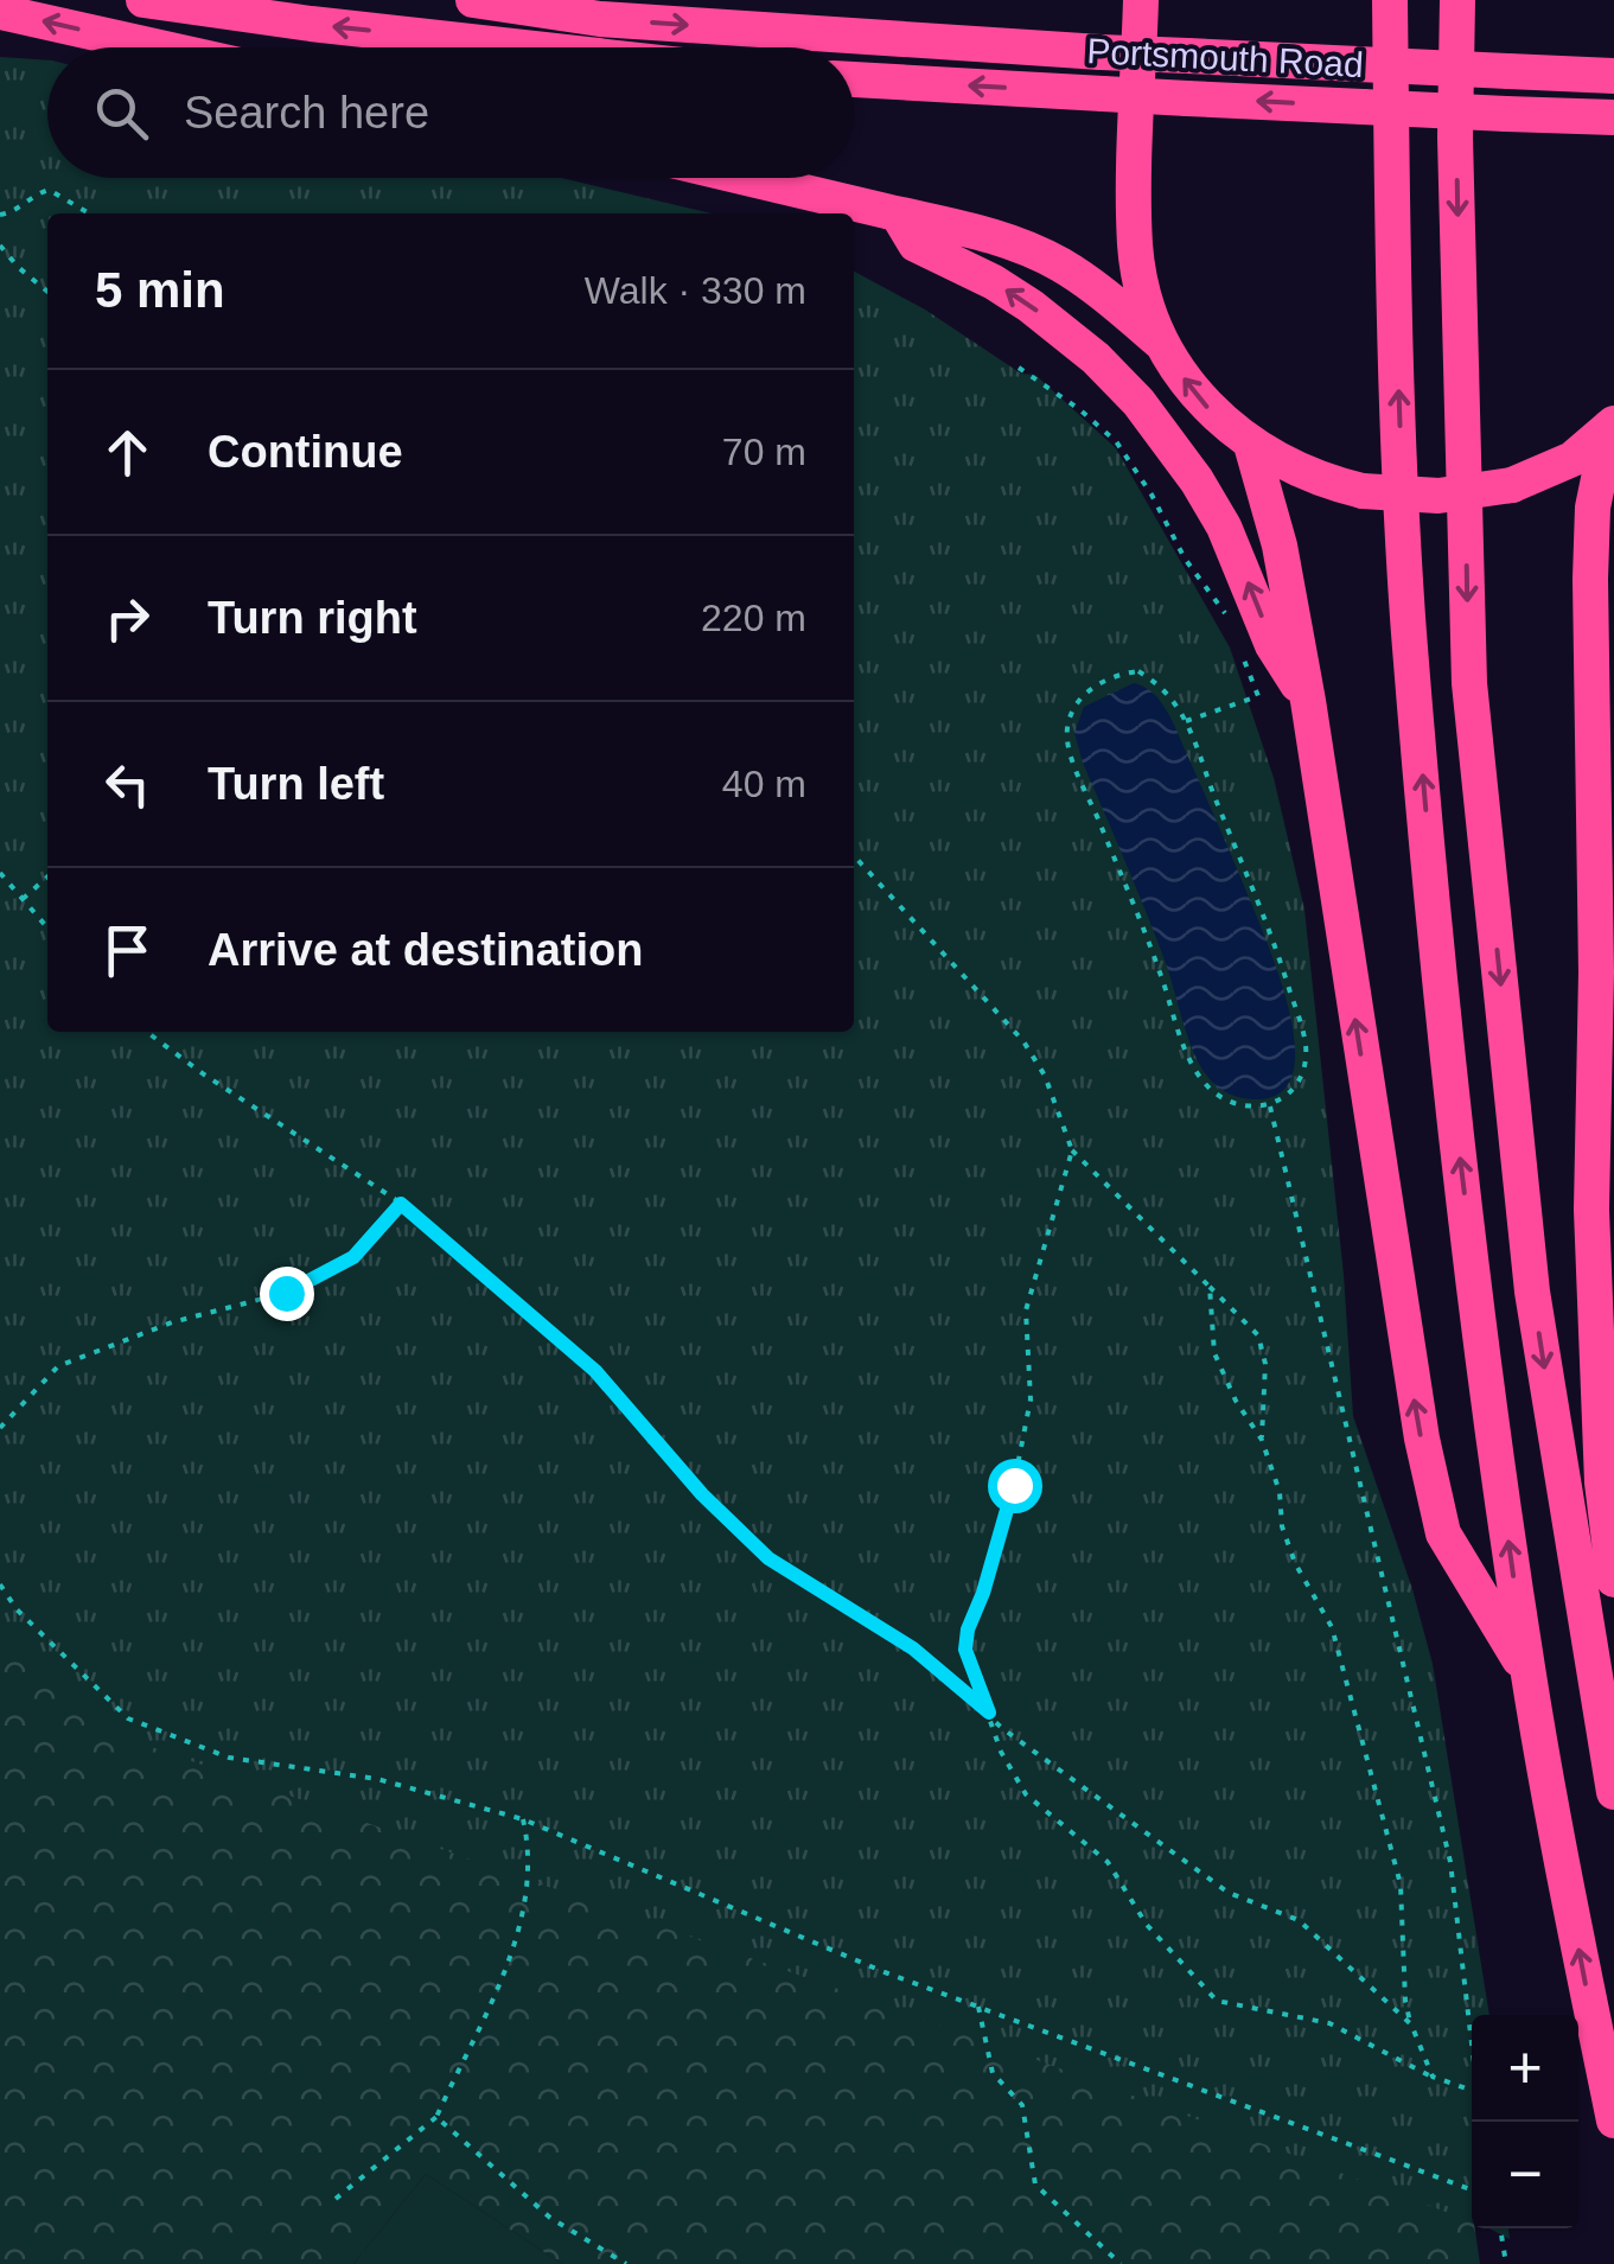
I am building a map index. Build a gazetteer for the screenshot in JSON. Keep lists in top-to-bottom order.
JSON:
{
  "streets": {
    "highway": ["Portsmouth Road"]
  },
  "page": {
    "search": "Search here",
    "heading": ["5 min", "Walk · 330 m"],
    "list": [
      ["Continue", "70 m"],
      ["Turn right", "220 m"],
      ["Turn left", "40 m"],
      "Arrive at destination"
    ],
    "map_buttons": ["+", "−"]
  }
}
